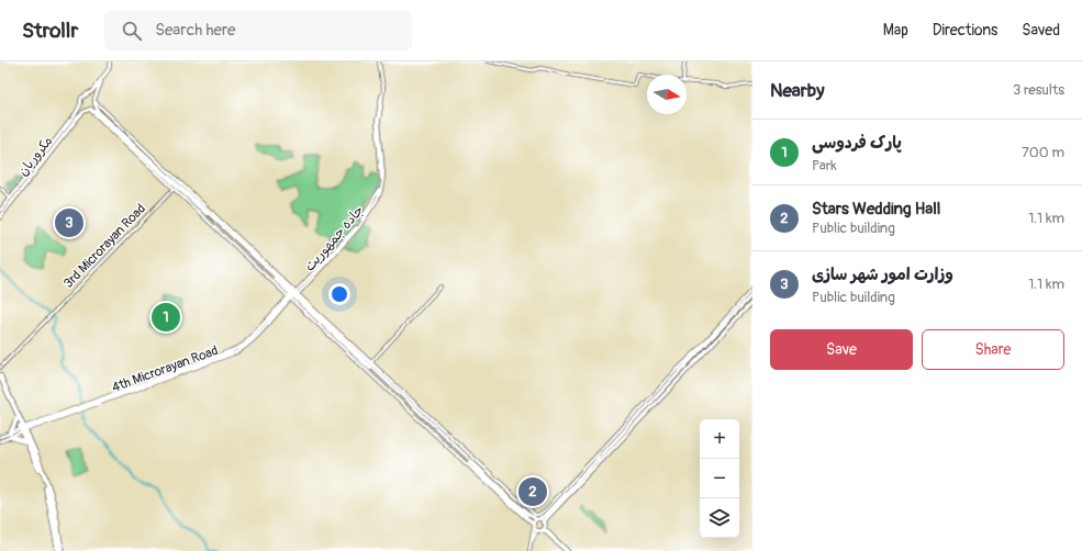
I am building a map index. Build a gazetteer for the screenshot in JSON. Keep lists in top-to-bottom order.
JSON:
{
  "streets": {
    "main road": [
      "مکروریان",
      "جاده جمهوریت",
      "3rd Microrayan Road",
      "4th Microrayan Road"
    ]
  },
  "crossings": [
    ["جاده جمهوریت", "4th Microrayan Road"]
  ],
  "north": "right",
  "page": {
    "header": "Strollr",
    "search": "Search here",
    "nav": ["Map", "Directions", "Saved"],
    "heading": ["Nearby", "3 results"],
    "list": [
      {
        "mark": "1",
        "name": "پارک فردوسی",
        "note": "Park",
        "value": "700 m"
      },
      {
        "mark": "2",
        "name": "Stars Wedding Hall",
        "note": "Public building",
        "value": "1.1 km"
      },
      {
        "mark": "3",
        "name": "وزارت امور شهر سازی",
        "note": "Public building",
        "value": "1.1 km"
      }
    ],
    "pins": ["3", "1", "2"],
    "buttons": ["Save", "Share"],
    "map_buttons": ["+", "−"]
  }
}
